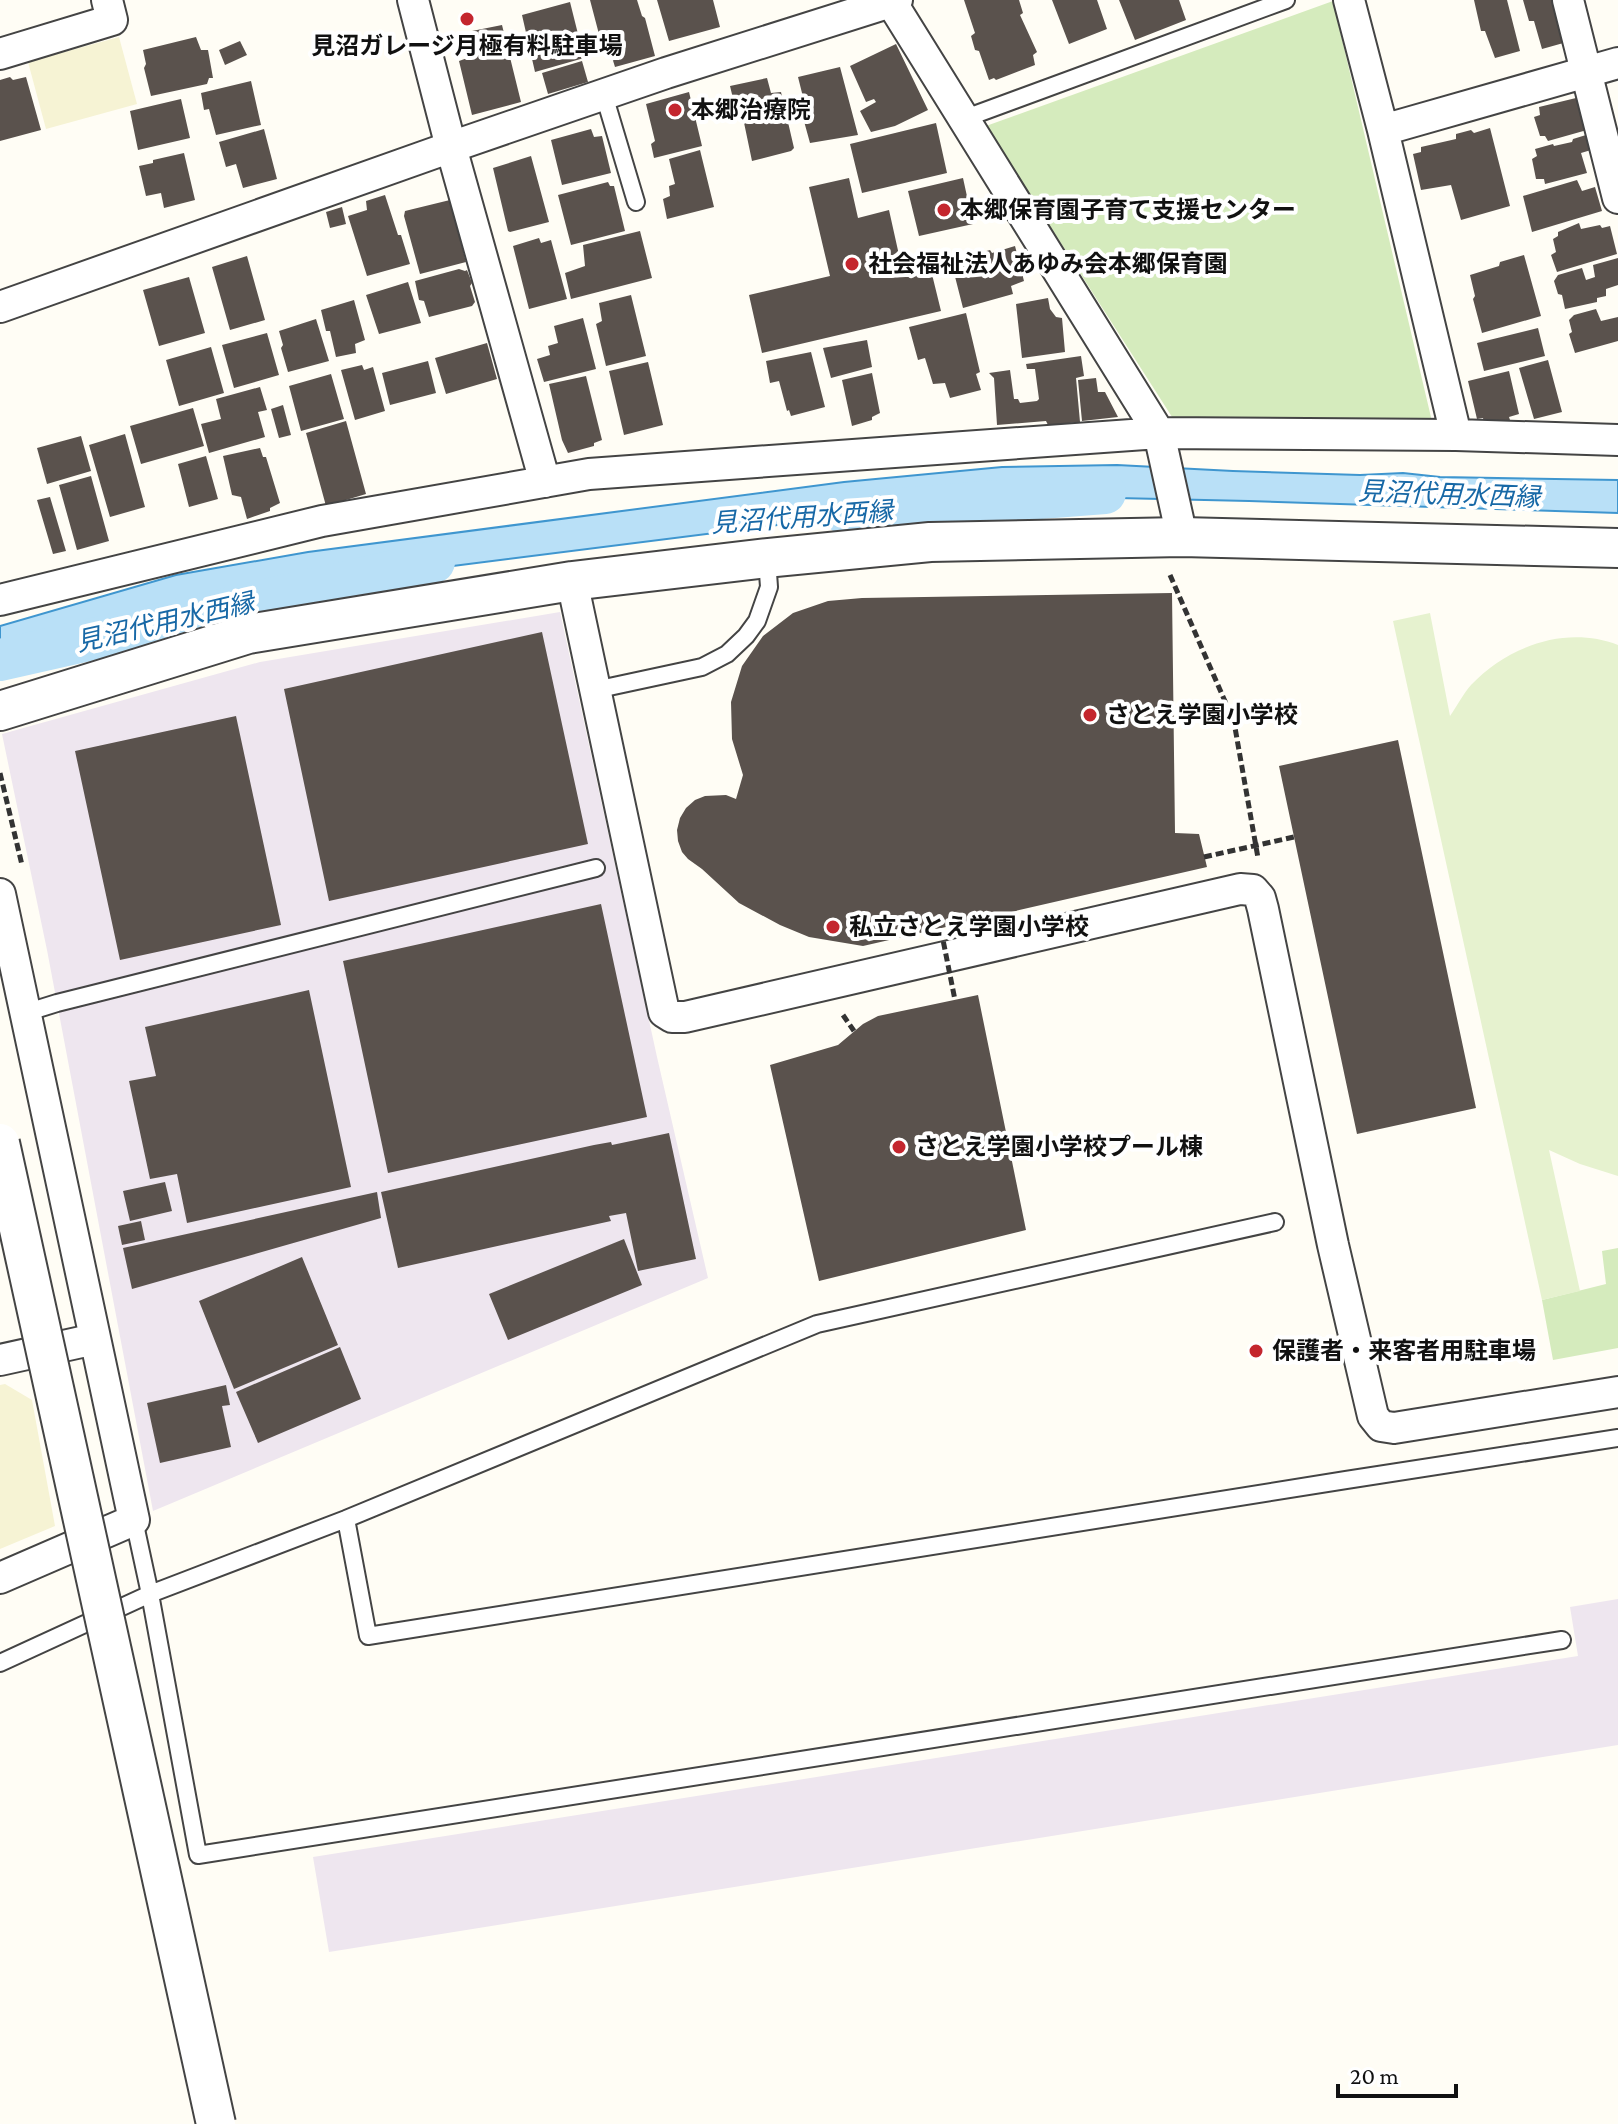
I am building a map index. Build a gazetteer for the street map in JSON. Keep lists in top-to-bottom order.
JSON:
{
  "water": ["見沼代用水西縁"],
  "places": [
    "見沼ガレージ月極有料駐車場",
    "本郷治療院",
    "本郷保育園子育て支援センター",
    "社会福祉法人あゆみ会本郷保育園",
    "さとえ学園小学校",
    "私立さとえ学園小学校",
    "さとえ学園小学校プール棟",
    "保護者・来客者用駐車場"
  ],
  "scale_bar": "20 m"
}
